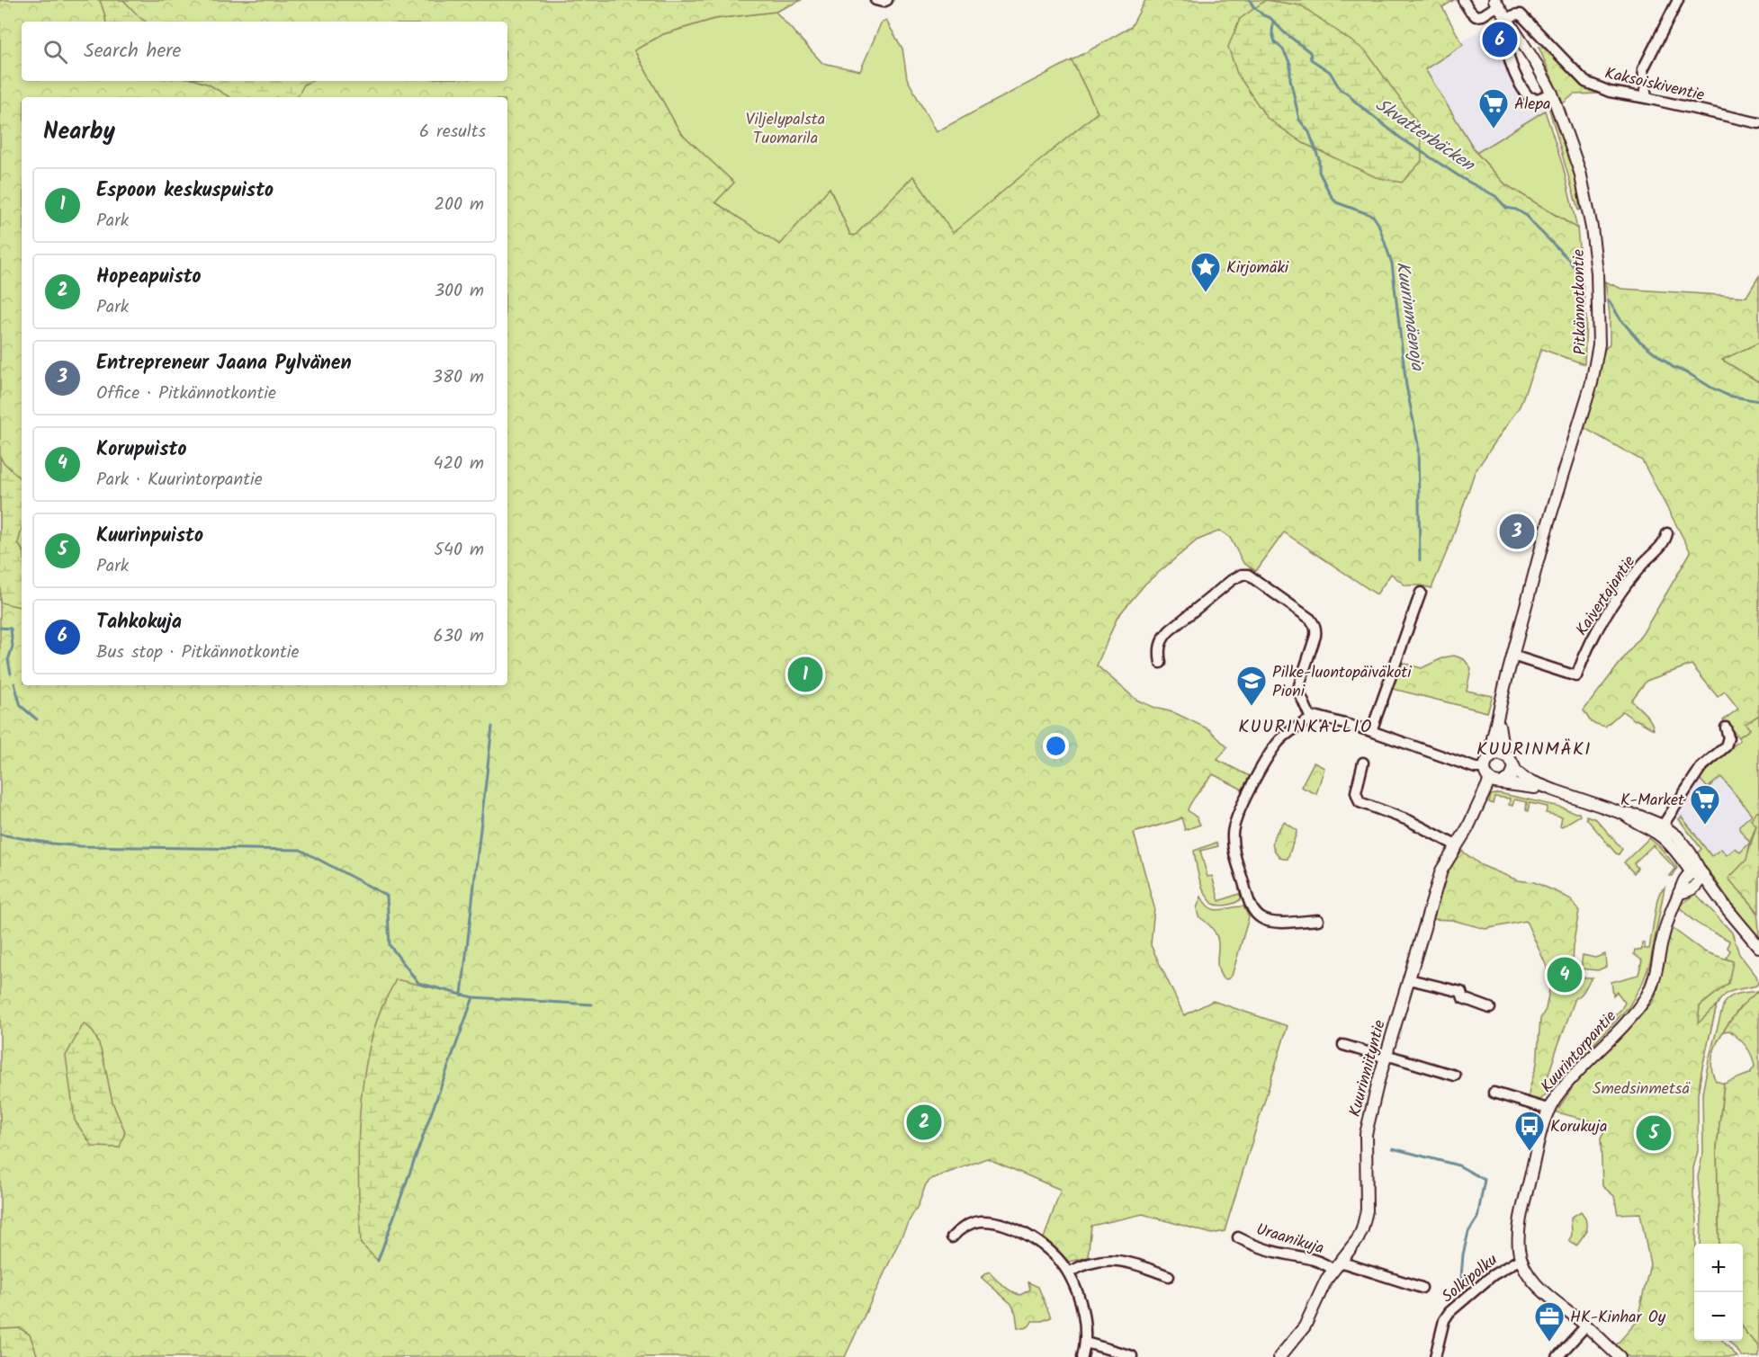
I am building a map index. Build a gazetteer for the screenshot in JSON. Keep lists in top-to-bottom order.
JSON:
{
  "streets": {
    "street": [
      "Kaksoiskiventie",
      "Pitkännotkontie",
      "Kaivertajantie",
      "Kuurintorpantie",
      "Kuurinniityntie",
      "Uraanikuja",
      "Solkipolku"
    ]
  },
  "crossings": [
    ["Kaksoiskiventie", "Pitkännotkontie"],
    ["Pitkännotkontie", "Kaivertajantie"],
    ["Pitkännotkontie", "Kuurinniityntie"],
    ["Kuurintorpantie", "Solkipolku"],
    ["Kuurinniityntie", "Uraanikuja"]
  ],
  "districts": ["KUURINKALLIO", "KUURINMÄKI"],
  "water": ["Skvatterbäcken", "Kuurinmäenoja"],
  "parks": ["Viljelypalsta Tuomarila", "Smedsinmetsä"],
  "places": {
    "supermarket": ["Alepa", "K-Market"],
    "place": ["Kirjomäki"],
    "school or university": ["Pilke-luontopäiväkoti Pioni"],
    "bus stop": ["Korukuja"],
    "office": ["HK-Kinhar Oy"]
  },
  "page": {
    "pins": [
      "6",
      "3",
      "1",
      "4",
      "2",
      "5"
    ],
    "search": "Search here",
    "heading": ["Nearby", "6 results"],
    "list": [
      {
        "mark": "1",
        "name": "Espoon keskuspuisto",
        "note": "Park",
        "value": "200 m"
      },
      {
        "mark": "2",
        "name": "Hopeapuisto",
        "note": "Park",
        "value": "300 m"
      },
      {
        "mark": "3",
        "name": "Entrepreneur Jaana Pylvänen",
        "note": "Office · Pitkännotkontie",
        "value": "380 m"
      },
      {
        "mark": "4",
        "name": "Korupuisto",
        "note": "Park · Kuurintorpantie",
        "value": "420 m"
      },
      {
        "mark": "5",
        "name": "Kuurinpuisto",
        "note": "Park",
        "value": "540 m"
      },
      {
        "mark": "6",
        "name": "Tahkokuja",
        "note": "Bus stop · Pitkännotkontie",
        "value": "630 m"
      }
    ],
    "map_buttons": ["+", "−"]
  }
}
